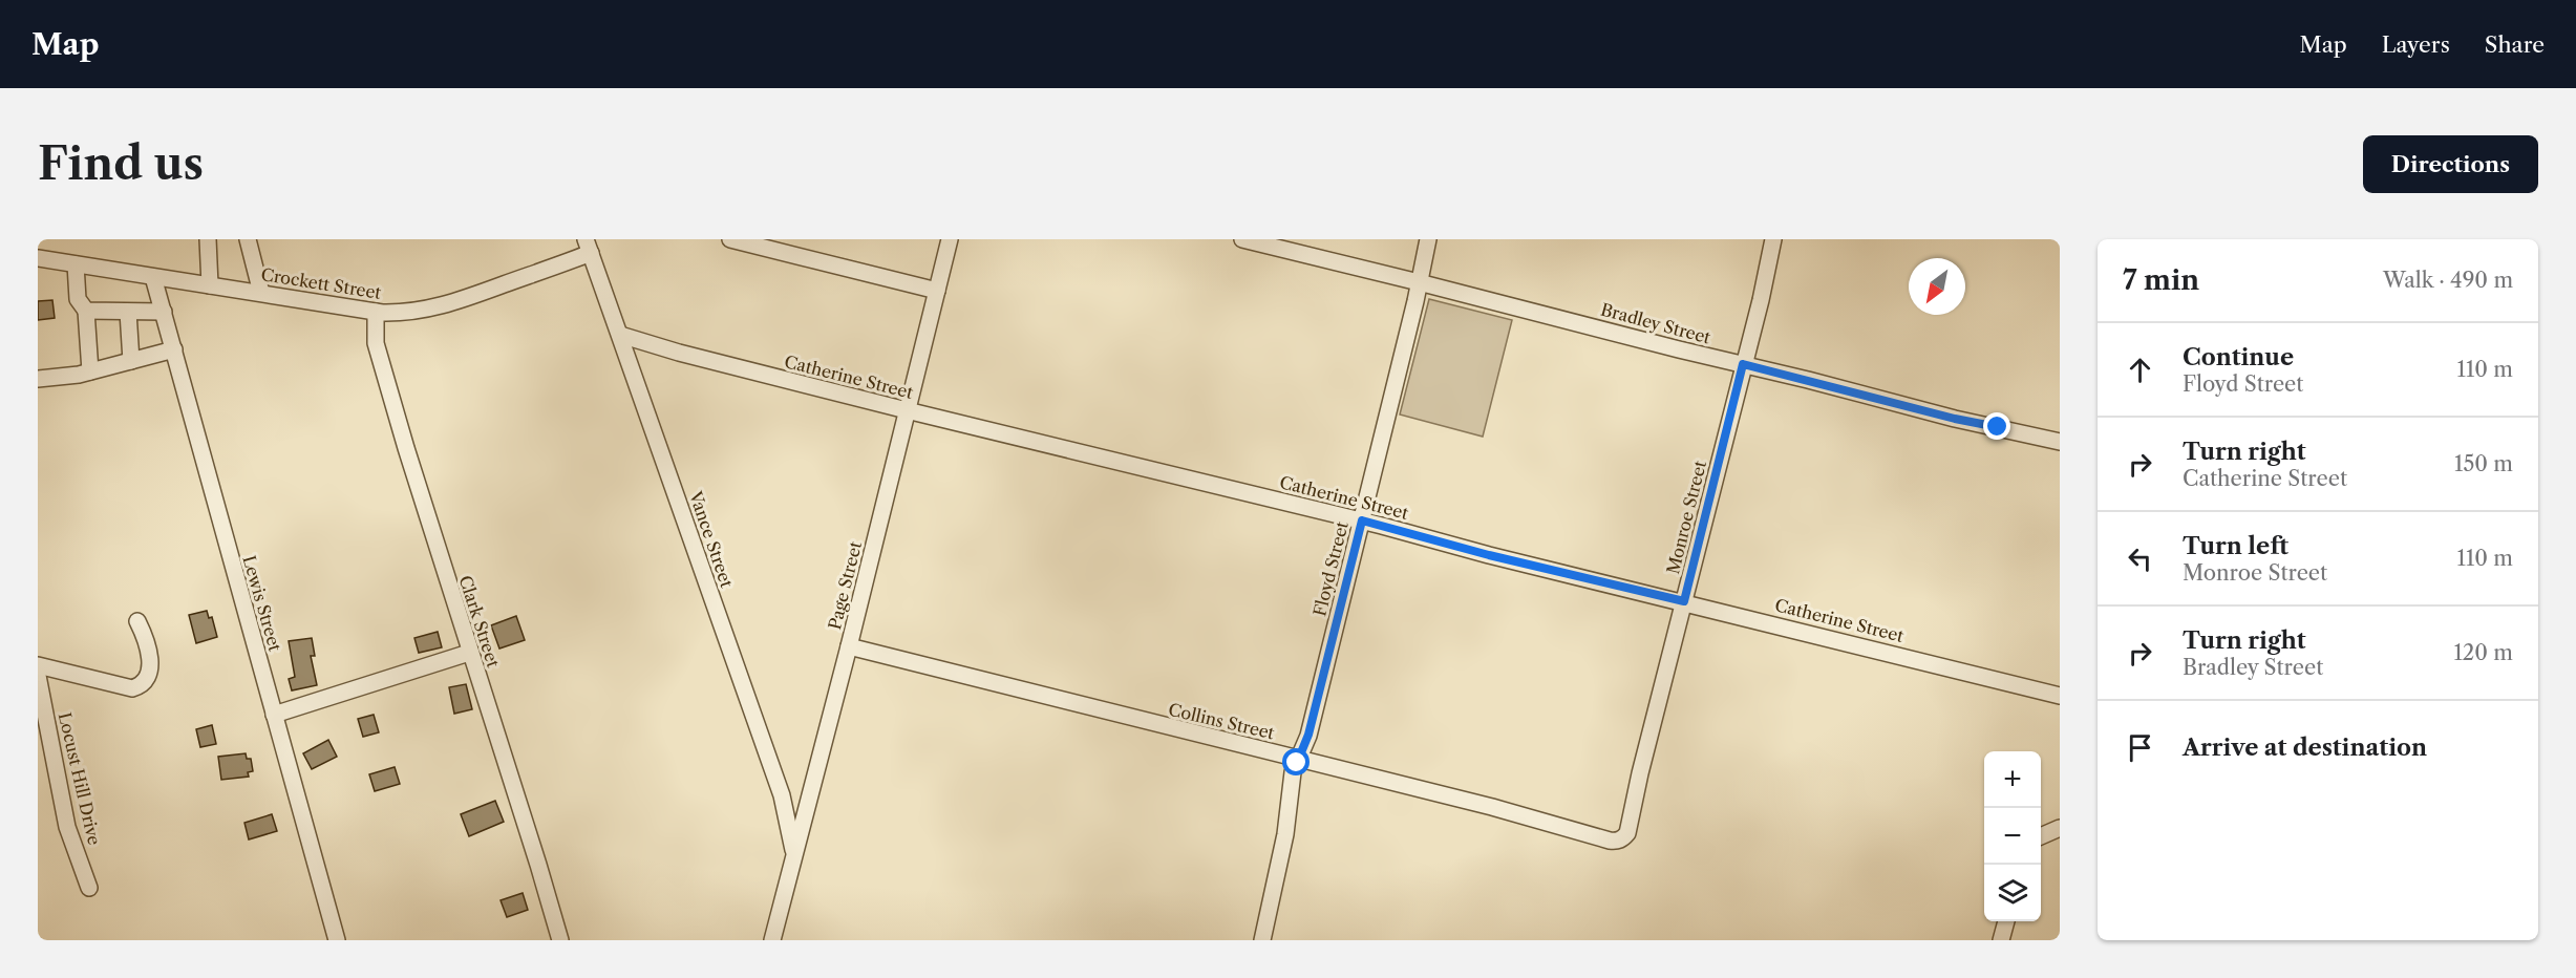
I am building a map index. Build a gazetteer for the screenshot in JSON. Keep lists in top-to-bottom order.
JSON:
{
  "streets": {
    "street": [
      "Crockett Street",
      "Bradley Street",
      "Catherine Street",
      "Monroe Street",
      "Vance Street",
      "Floyd Street",
      "Page Street",
      "Lewis Street",
      "Clark Street",
      "Collins Street",
      "Locust Hill Drive"
    ]
  },
  "crossings": [
    ["Crockett Street", "Vance Street"],
    ["Crockett Street", "Lewis Street"],
    ["Crockett Street", "Clark Street"],
    ["Bradley Street", "Monroe Street"],
    ["Bradley Street", "Floyd Street"],
    ["Catherine Street", "Monroe Street"],
    ["Catherine Street", "Vance Street"],
    ["Catherine Street", "Floyd Street"],
    ["Catherine Street", "Page Street"],
    ["Monroe Street", "Collins Street"],
    ["Vance Street", "Page Street"],
    ["Floyd Street", "Collins Street"],
    ["Page Street", "Collins Street"]
  ],
  "north": "bottom left",
  "page": {
    "header": "Map",
    "nav": ["Map", "Layers", "Share"],
    "buttons": "Directions",
    "title": "Find us",
    "heading": ["7 min", "Walk · 490 m"],
    "list": [
      ["Continue", "Floyd Street", "110 m"],
      ["Turn right", "Catherine Street", "150 m"],
      ["Turn left", "Monroe Street", "110 m"],
      ["Turn right", "Bradley Street", "120 m"],
      "Arrive at destination"
    ],
    "map_buttons": ["+", "−"]
  }
}
